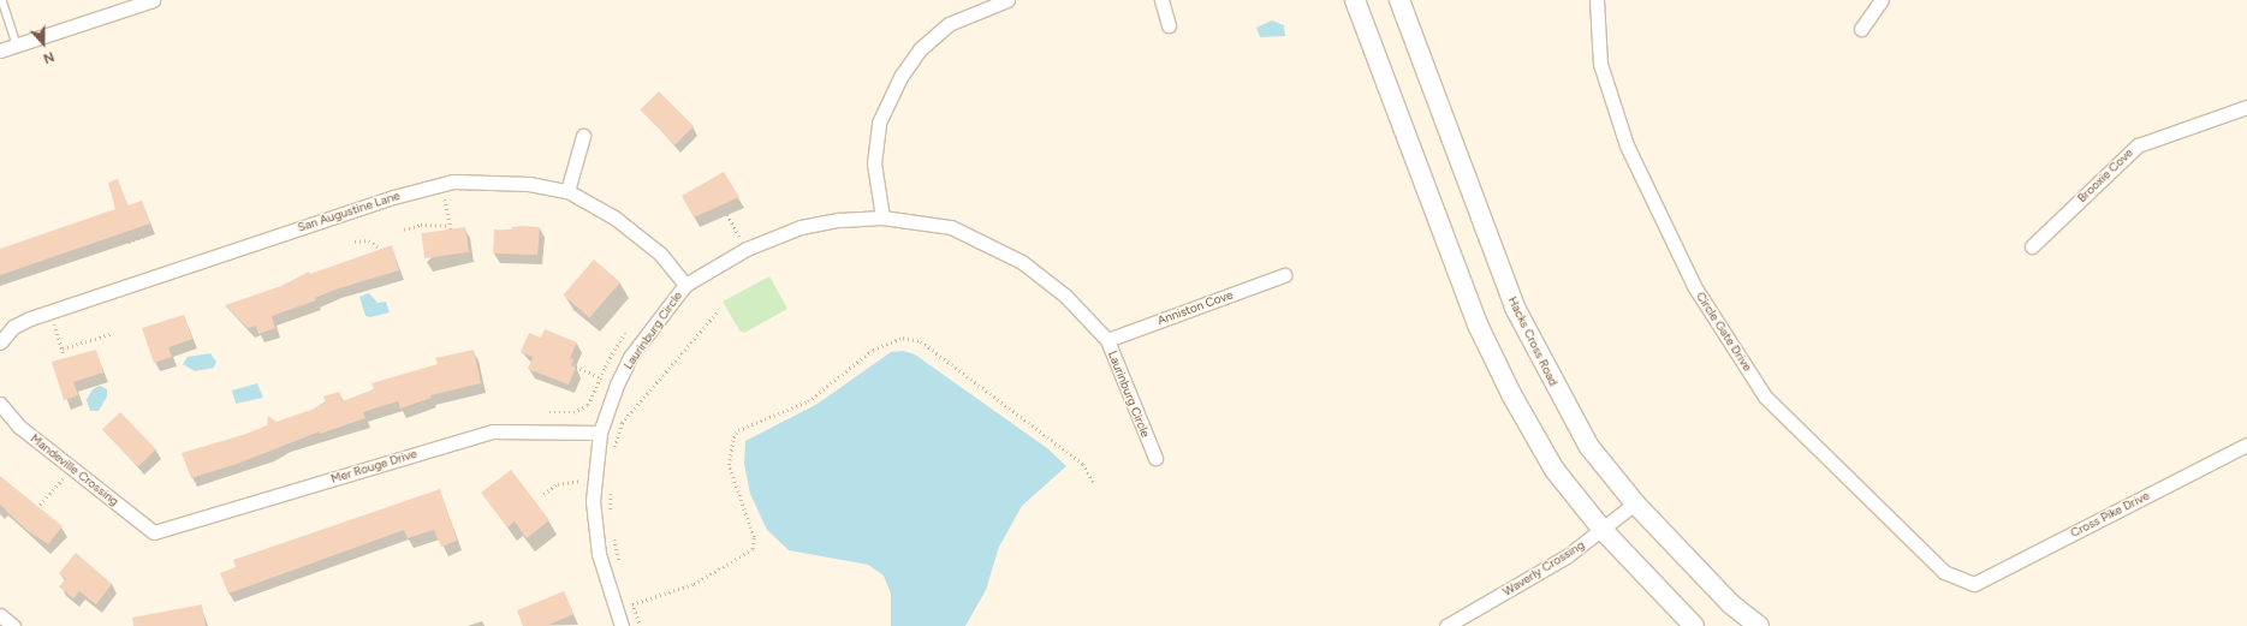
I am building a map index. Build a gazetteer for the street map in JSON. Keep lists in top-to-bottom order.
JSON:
{
  "streets": {
    "main road": ["Hacks Cross Road"],
    "street": [
      "Brooxie Cove",
      "San Augustine Lane",
      "Anniston Cove",
      "Laurinburg Circle",
      "Circle Gate Drive",
      "Mer Rouge Drive",
      "Mandeville Crossing",
      "Cross Pike Drive",
      "Waverly Crossing"
    ]
  },
  "crossings": [
    ["San Augustine Lane", "Laurinburg Circle"],
    ["Anniston Cove", "Laurinburg Circle"],
    ["Laurinburg Circle", "Mer Rouge Drive"],
    ["Circle Gate Drive", "Cross Pike Drive"],
    ["Hacks Cross Road", "Waverly Crossing"],
    ["Mer Rouge Drive", "Mandeville Crossing"]
  ],
  "north": "bottom"
}
